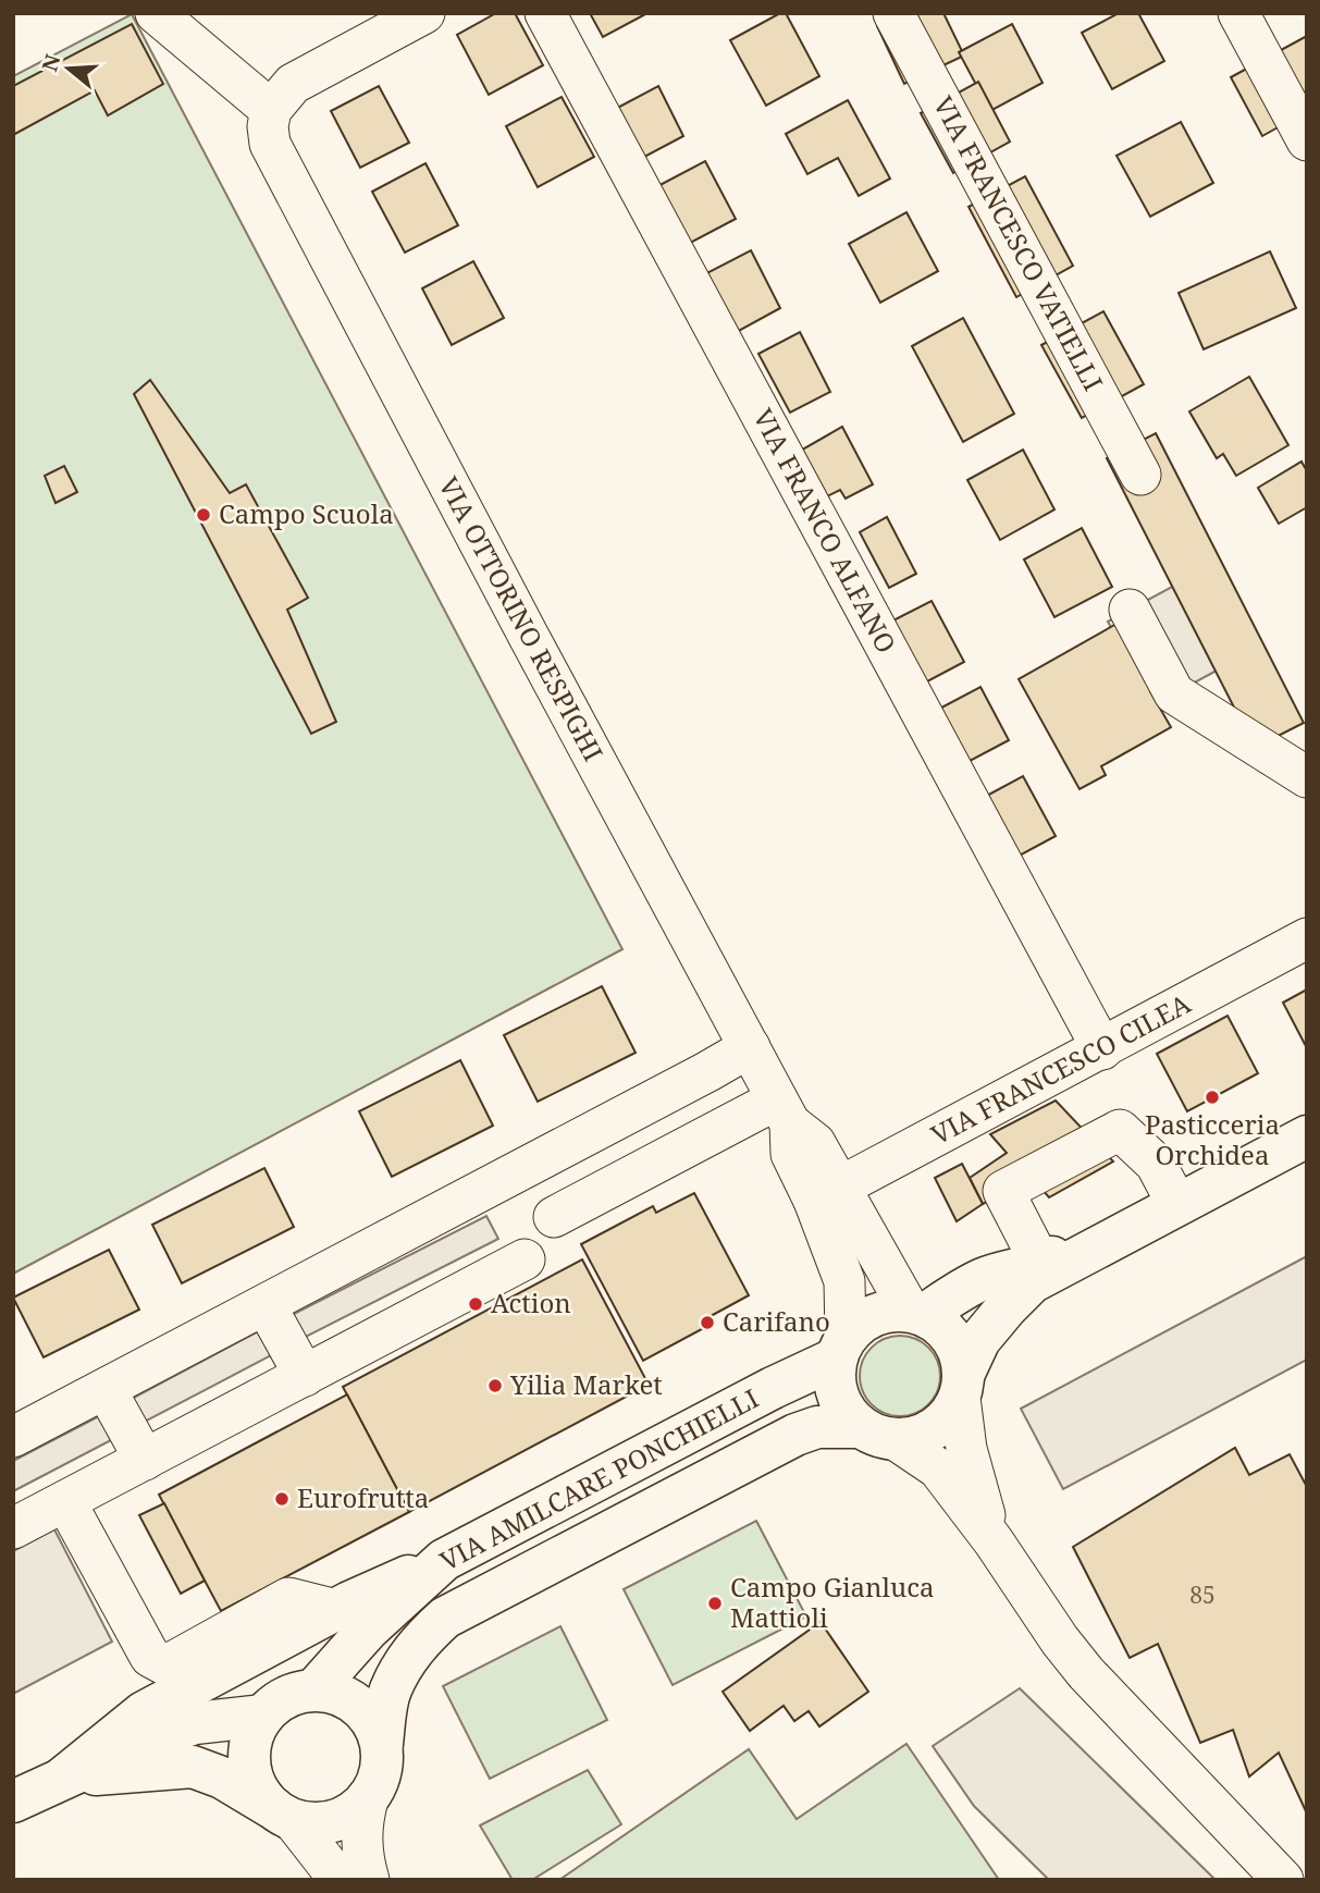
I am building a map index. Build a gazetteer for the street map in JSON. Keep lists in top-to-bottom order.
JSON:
{
  "streets": {
    "main road": ["VIA AMILCARE PONCHIELLI"],
    "street": [
      "VIA FRANCESCO VATIELLI",
      "VIA FRANCO ALFANO",
      "VIA OTTORINO RESPIGHI",
      "VIA FRANCESCO CILEA"
    ]
  },
  "crossings": [
    ["VIA FRANCO ALFANO", "VIA FRANCESCO CILEA"],
    ["VIA OTTORINO RESPIGHI", "VIA FRANCESCO CILEA"],
    ["VIA OTTORINO RESPIGHI", "VIA AMILCARE PONCHIELLI"]
  ],
  "places": [
    "Campo Scuola",
    "Pasticceria Orchidea",
    "Action",
    "Carifano",
    "Yilia Market",
    "Eurofrutta",
    "Campo Gianluca Mattioli"
  ],
  "house_numbers": ["85"],
  "north": "left"
}
